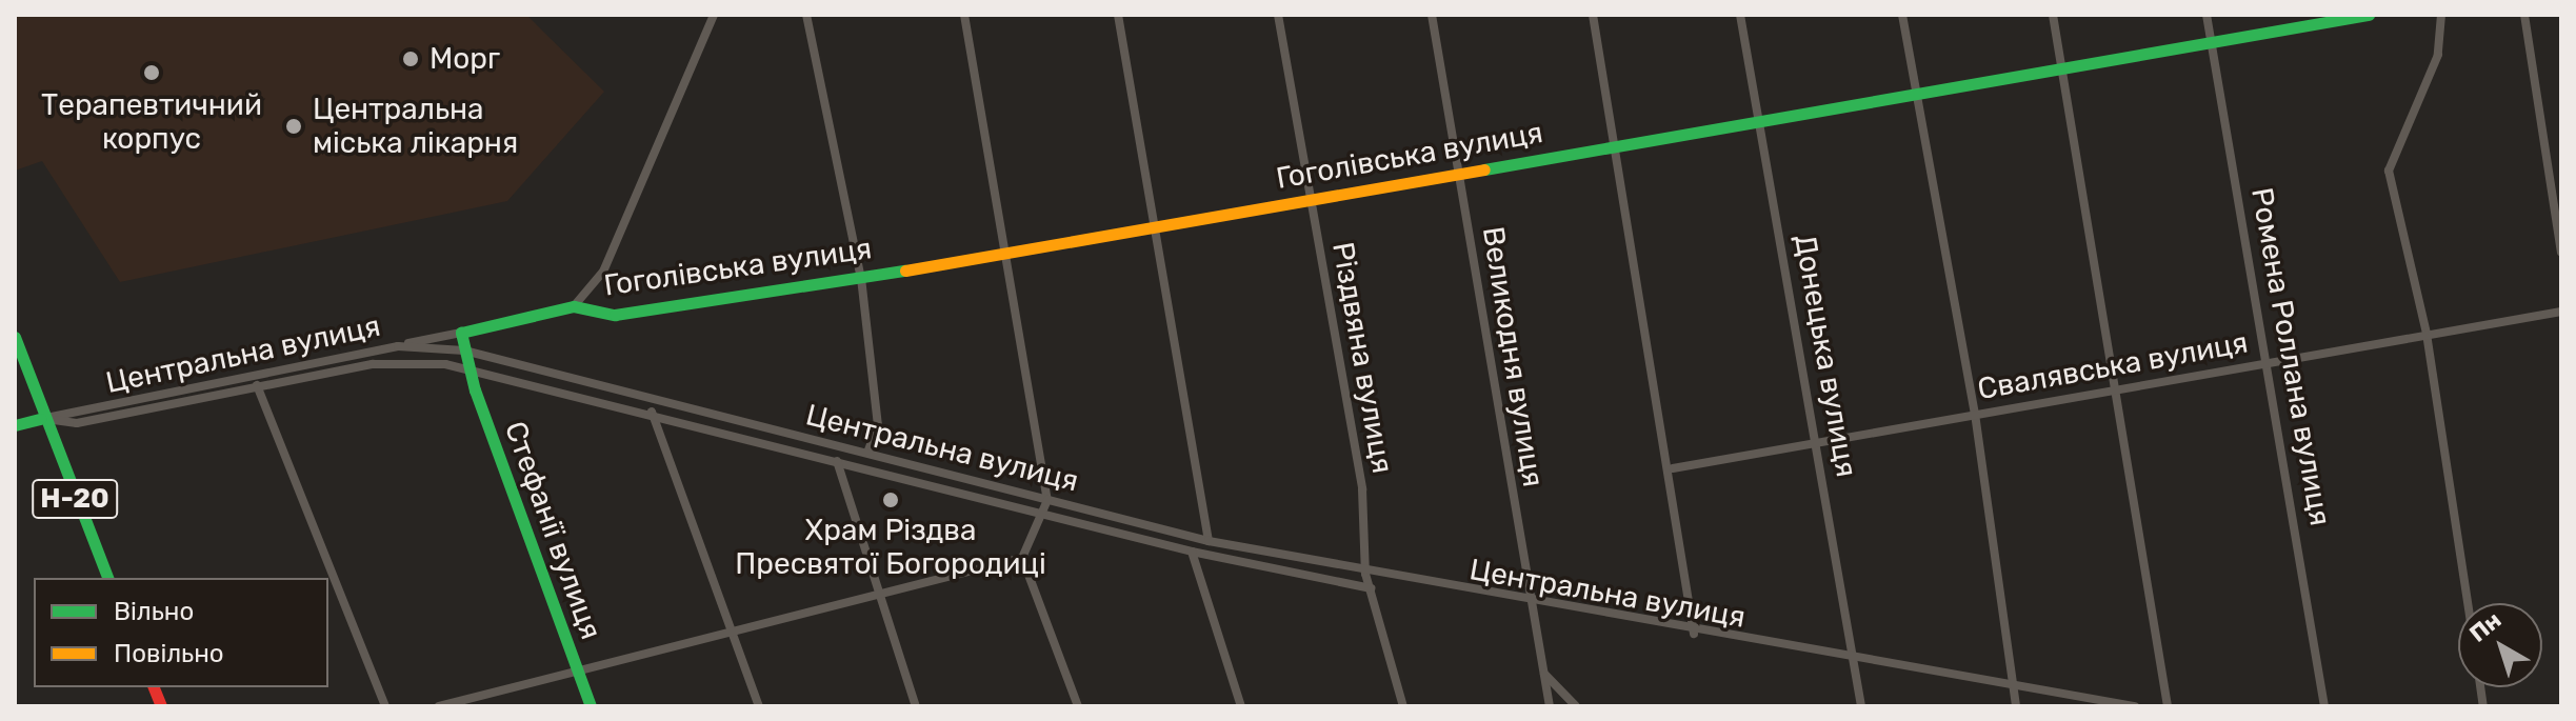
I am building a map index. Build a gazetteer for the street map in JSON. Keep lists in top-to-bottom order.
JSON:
{
  "streets": {
    "street": [
      "Гоголівська вулиця",
      "Центральна вулиця",
      "Донецька вулиця",
      "Великодня вулиця",
      "Ромена Роллана вулиця",
      "Різдвяна вулиця",
      "Свалявська вулиця",
      "Н-20",
      "Стефанії вулиця"
    ]
  },
  "crossings": [
    ["Гоголівська вулиця", "Центральна вулиця"],
    ["Гоголівська вулиця", "Донецька вулиця"],
    ["Гоголівська вулиця", "Великодня вулиця"],
    ["Гоголівська вулиця", "Ромена Роллана вулиця"],
    ["Гоголівська вулиця", "Різдвяна вулиця"],
    ["Центральна вулиця", "Донецька вулиця"],
    ["Центральна вулиця", "Великодня вулиця"],
    ["Центральна вулиця", "Різдвяна вулиця"],
    ["Центральна вулиця", "Н-20"],
    ["Центральна вулиця", "Стефанії вулиця"],
    ["Донецька вулиця", "Свалявська вулиця"],
    ["Ромена Роллана вулиця", "Свалявська вулиця"]
  ],
  "places": [
    "Морг",
    "Терапевтичний корпус",
    "Центральна міська лікарня",
    "Храм Різдва Пресвятої Богородиці"
  ],
  "legend": ["Вільно", "Повільно"],
  "north": "top left"
}
